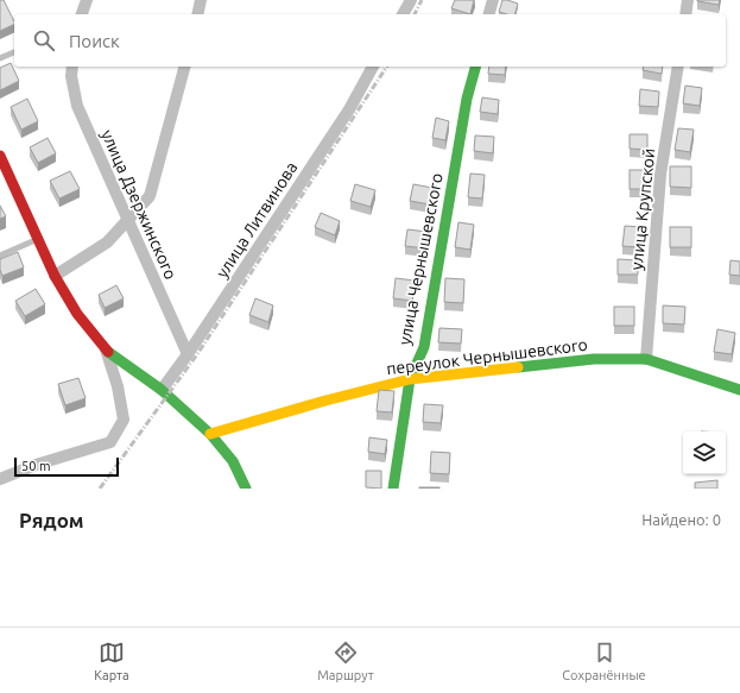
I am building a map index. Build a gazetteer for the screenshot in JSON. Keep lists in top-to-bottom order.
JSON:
{
  "streets": {
    "street": [
      "улица Дзержинского",
      "улица Крупской",
      "улица Литвинова",
      "улица Чернышевского",
      "переулок Чернышевского"
    ]
  },
  "crossings": [
    ["улица Дзержинского", "улица Литвинова"],
    ["улица Крупской", "переулок Чернышевского"],
    ["улица Чернышевского", "переулок Чернышевского"]
  ],
  "scale_bar": "50 m",
  "page": {
    "search": "Поиск",
    "scale": "50 m",
    "heading": ["Рядом", "Найдено: 0"],
    "nav": ["Карта", "Маршрут", "Сохранённые"]
  }
}
